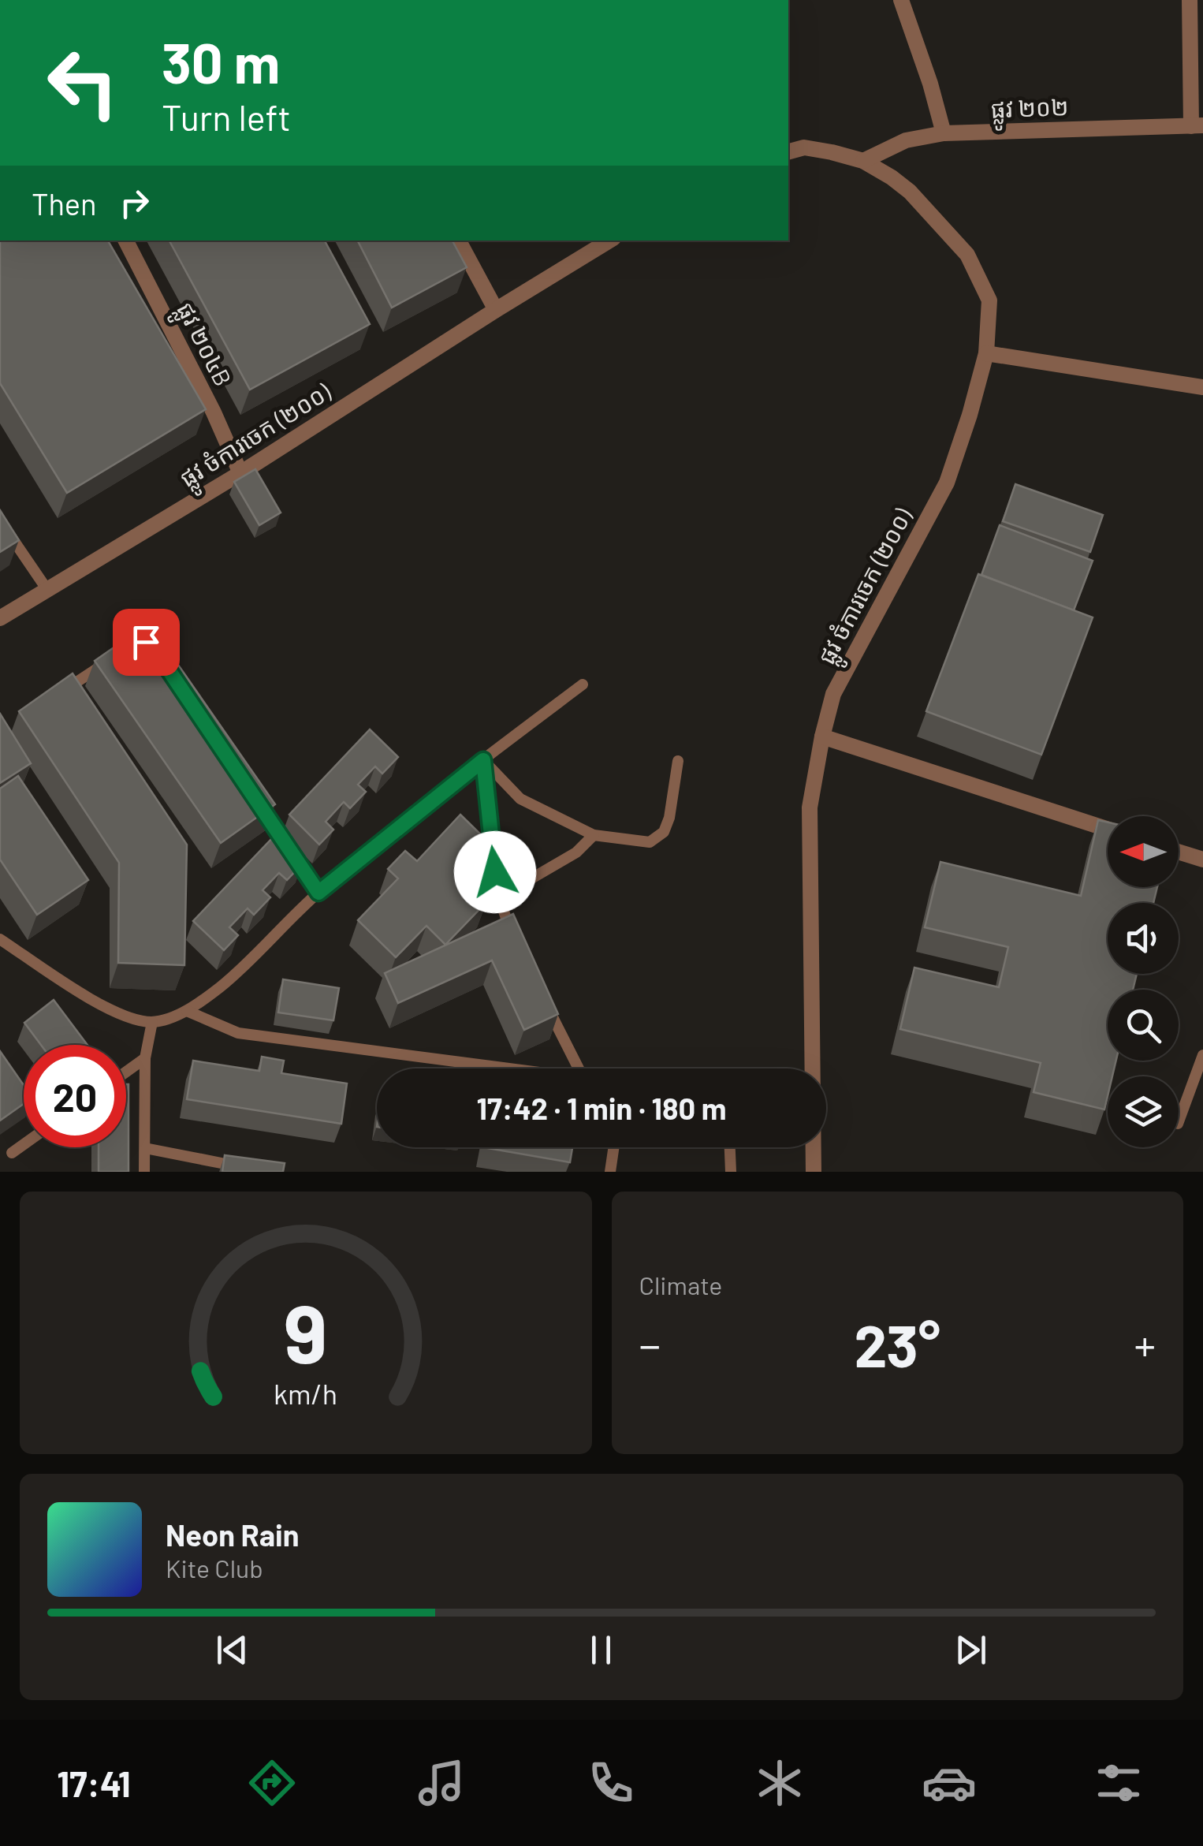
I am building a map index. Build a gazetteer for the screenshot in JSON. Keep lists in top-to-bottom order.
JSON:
{
  "streets": {
    "street": ["ផ្លូវ ២០២", "ផ្លូវ ២០៤B", "ផ្លូវ ចំការចេក (២០០)"]
  },
  "crossings": [
    ["ផ្លូវ ២០២", "ផ្លូវ ចំការចេក (២០០)"],
    ["ផ្លូវ ២០៤B", "ផ្លូវ ចំការចេក (២០០)"]
  ],
  "north": "left",
  "page": {
    "turn": ["30 m", "Turn left"],
    "then": "Then",
    "limit": "20",
    "trip": "17:42 · 1 min · 180 m",
    "tile": "Climate",
    "heat": ["−", "23°", "+"],
    "song": ["Neon Rain", "Kite Club"],
    "tabs": "17:41",
    "gauge": ["9", "km/h"]
  }
}
